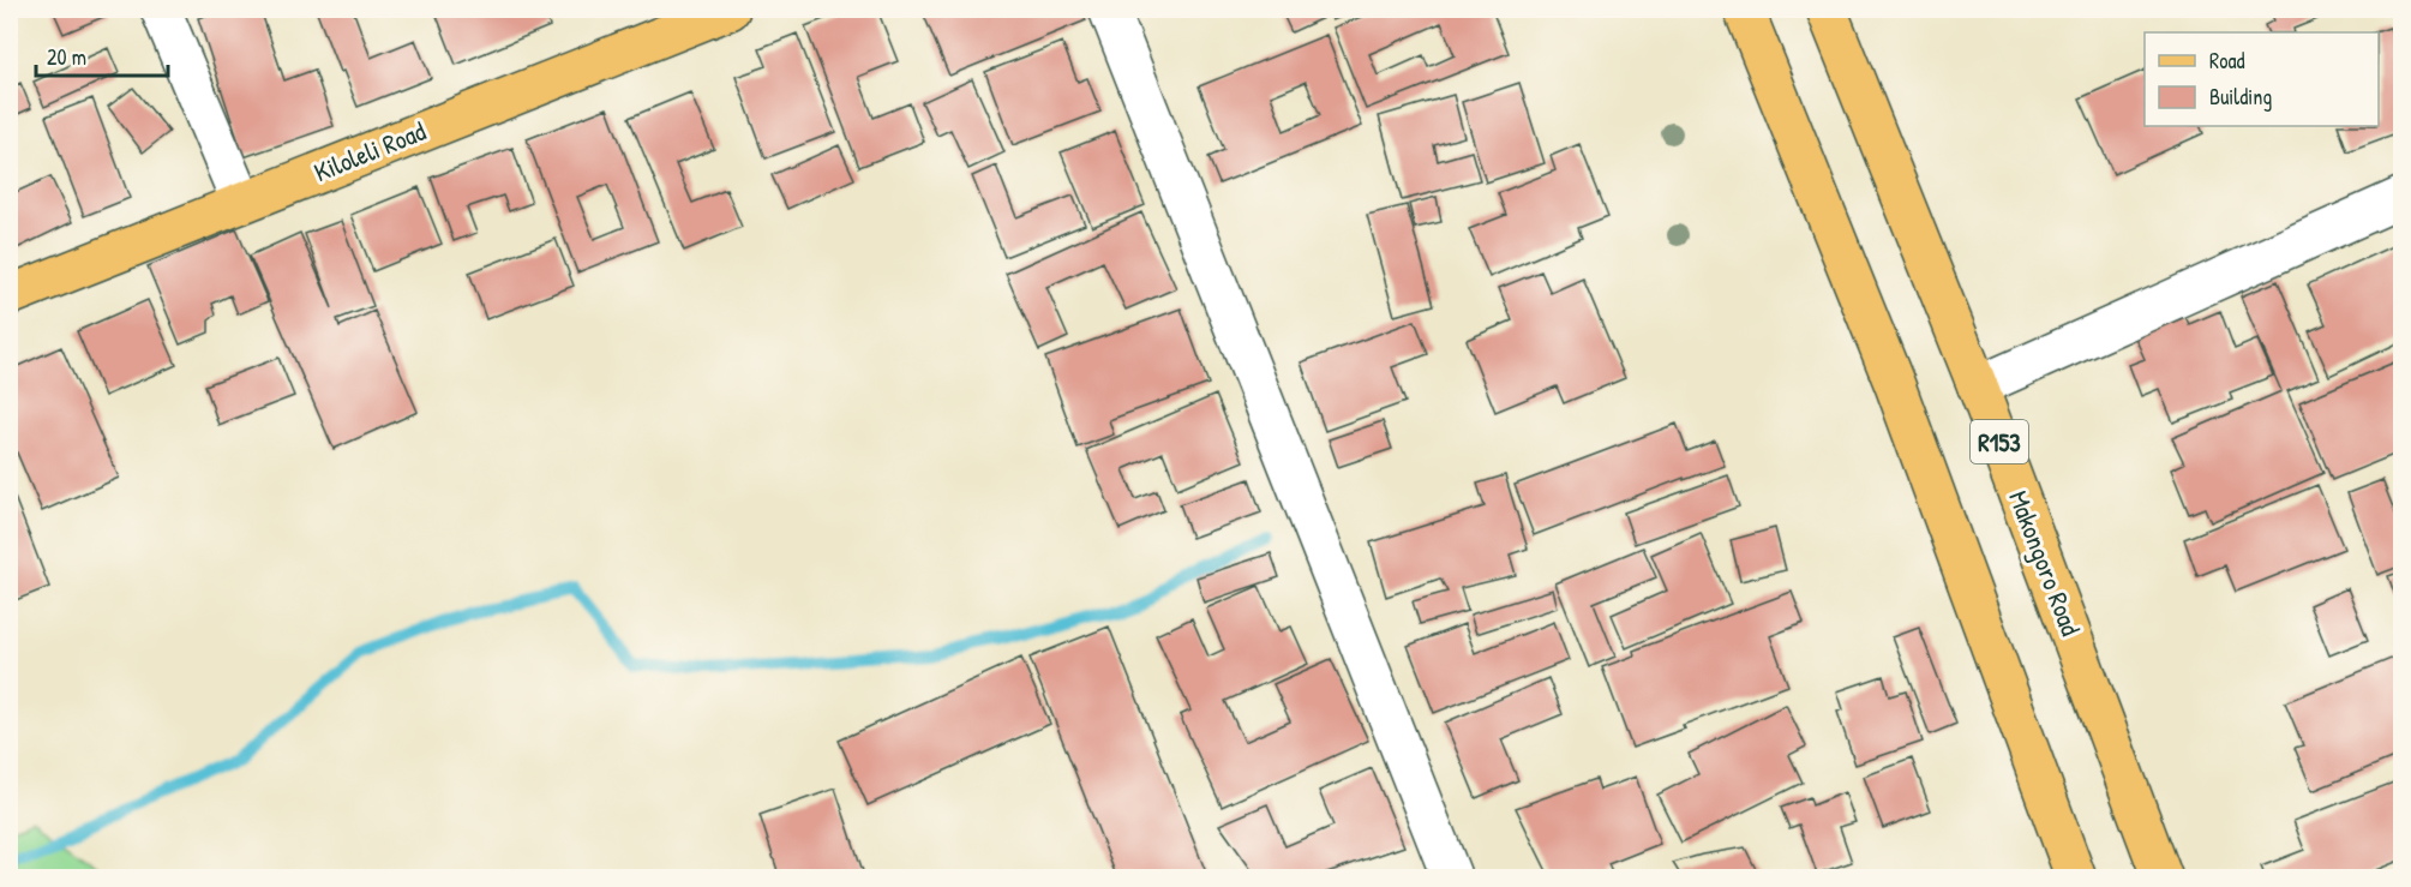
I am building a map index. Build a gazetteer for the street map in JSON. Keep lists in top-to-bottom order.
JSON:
{
  "streets": {
    "main road": ["Kiloleli Road", "R153", "Makongoro Road"]
  },
  "legend": ["Road", "Building"],
  "scale_bar": "20 m"
}
